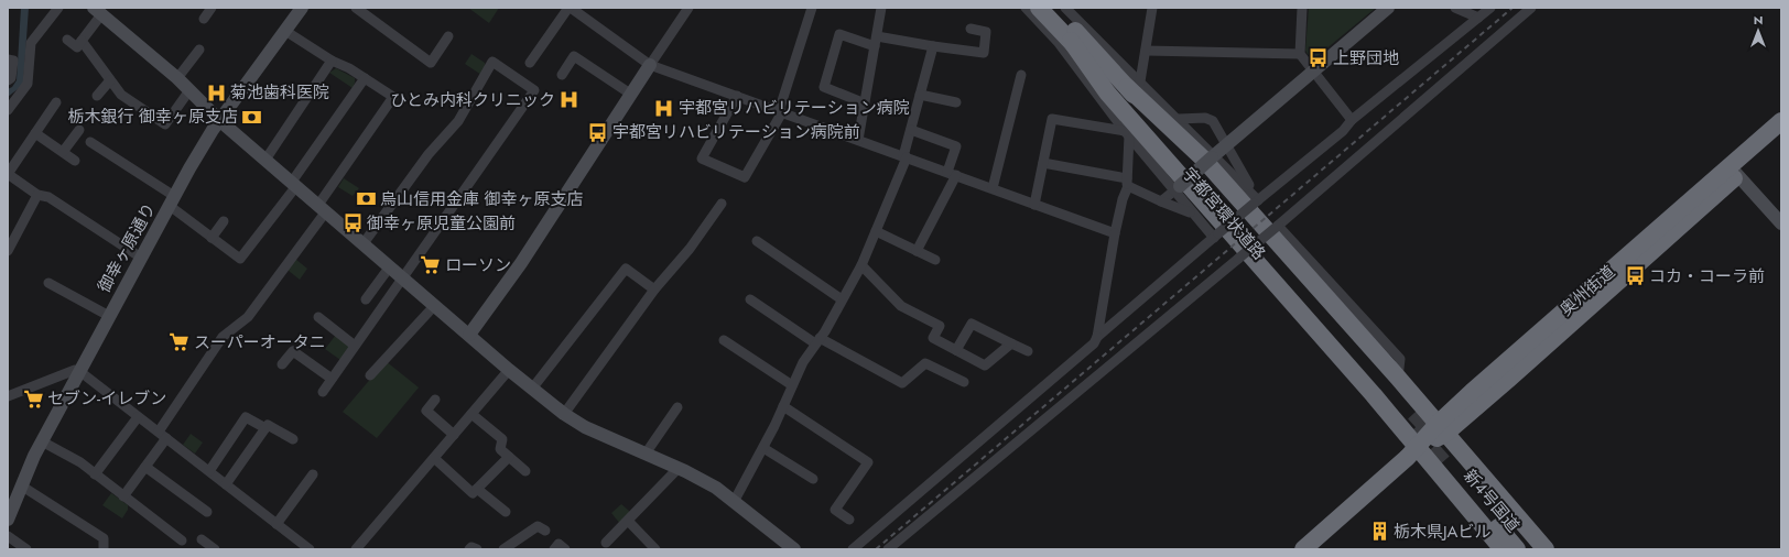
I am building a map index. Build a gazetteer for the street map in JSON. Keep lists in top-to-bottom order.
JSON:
{
  "streets": {
    "highway": ["宇都宮環状道路", "奥州街道", "新4号国道"],
    "street": ["御幸ヶ原通り"]
  },
  "places": {
    "bus stop": [
      "上野団地",
      "宇都宮リハビリテーション病院前",
      "御幸ヶ原児童公園前",
      "コカ・コーラ前"
    ],
    "hospital": ["菊池歯科医院", "ひとみ内科クリニック", "宇都宮リハビリテーション病院"],
    "bank": ["栃木銀行 御幸ヶ原支店", "烏山信用金庫 御幸ヶ原支店"],
    "supermarket": ["ローソン", "スーパーオータニ", "セブン-イレブン"],
    "building": ["栃木県JAビル"]
  },
  "north": "top"
}
